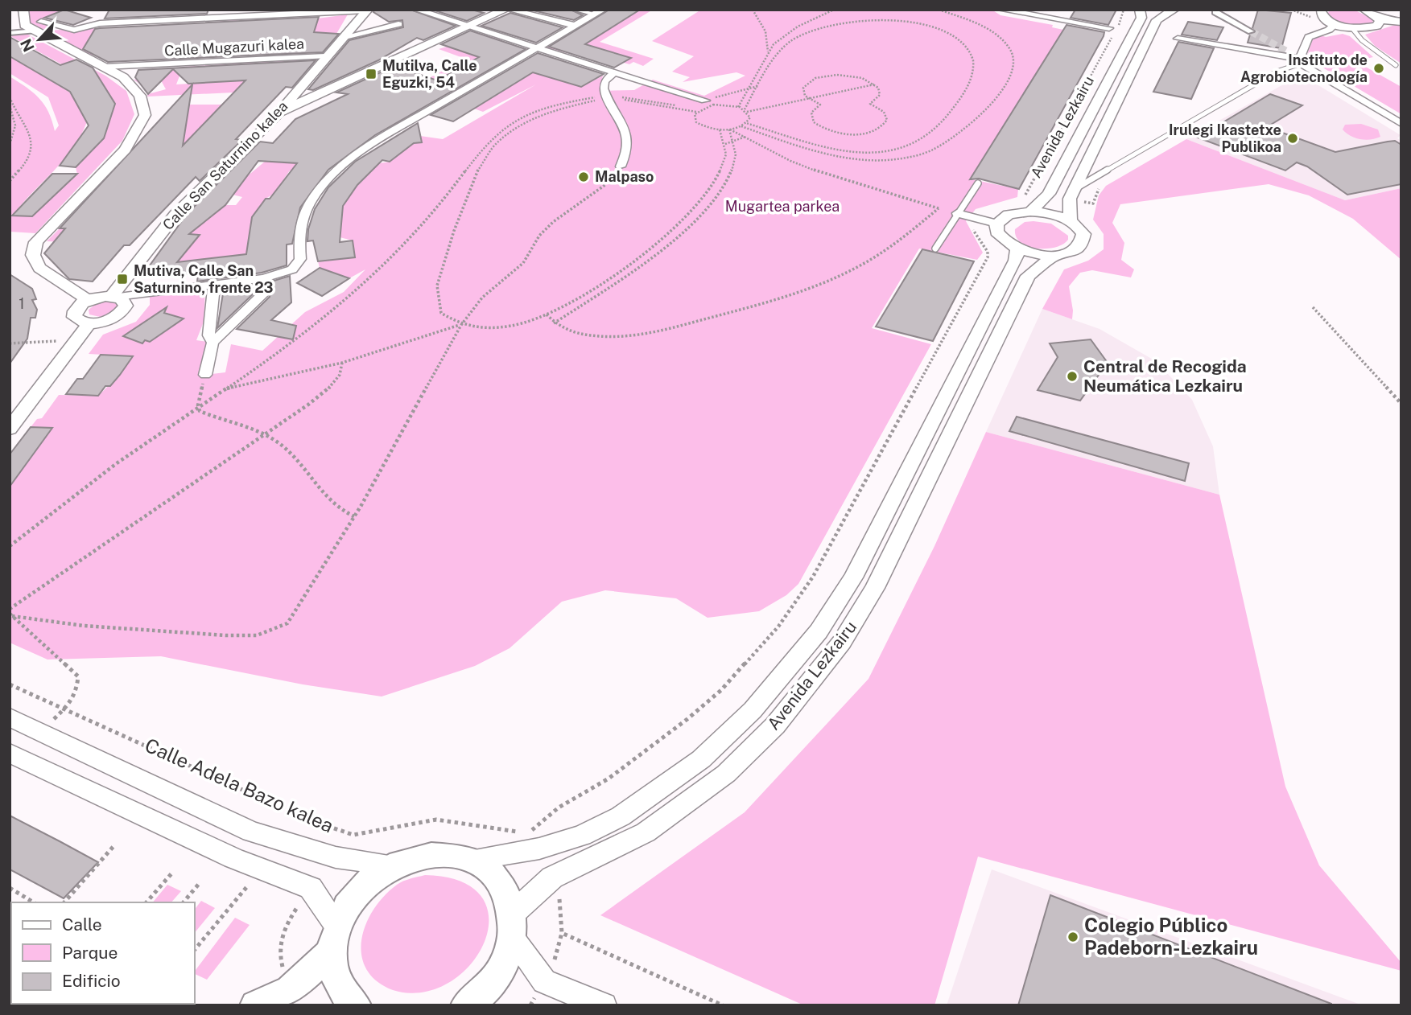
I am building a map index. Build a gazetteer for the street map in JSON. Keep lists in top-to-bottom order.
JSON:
{
  "streets": {
    "street": [
      "Calle Mugazuri kalea",
      "Avenida Lezkairu",
      "Calle San Saturnino kalea",
      "Calle Adela Bazo kalea"
    ]
  },
  "crossings": [
    ["Calle Mugazuri kalea", "Calle San Saturnino kalea"],
    ["Avenida Lezkairu", "Calle Adela Bazo kalea"]
  ],
  "parks": ["Mugartea parkea"],
  "places": {
    "other": [
      "Instituto de Agrobiotecnología",
      "Irulegi Ikastetxe Publikoa",
      "Malpaso",
      "Central de Recogida Neumática Lezkairu",
      "Colegio Público Padeborn-Lezkairu"
    ],
    "transit": ["Mutilva, Calle Eguzki, 54", "Mutiva, Calle San Saturnino, frente 23"]
  },
  "house_numbers": ["1"],
  "legend": ["Calle", "Parque", "Edificio"],
  "north": "bottom left"
}
